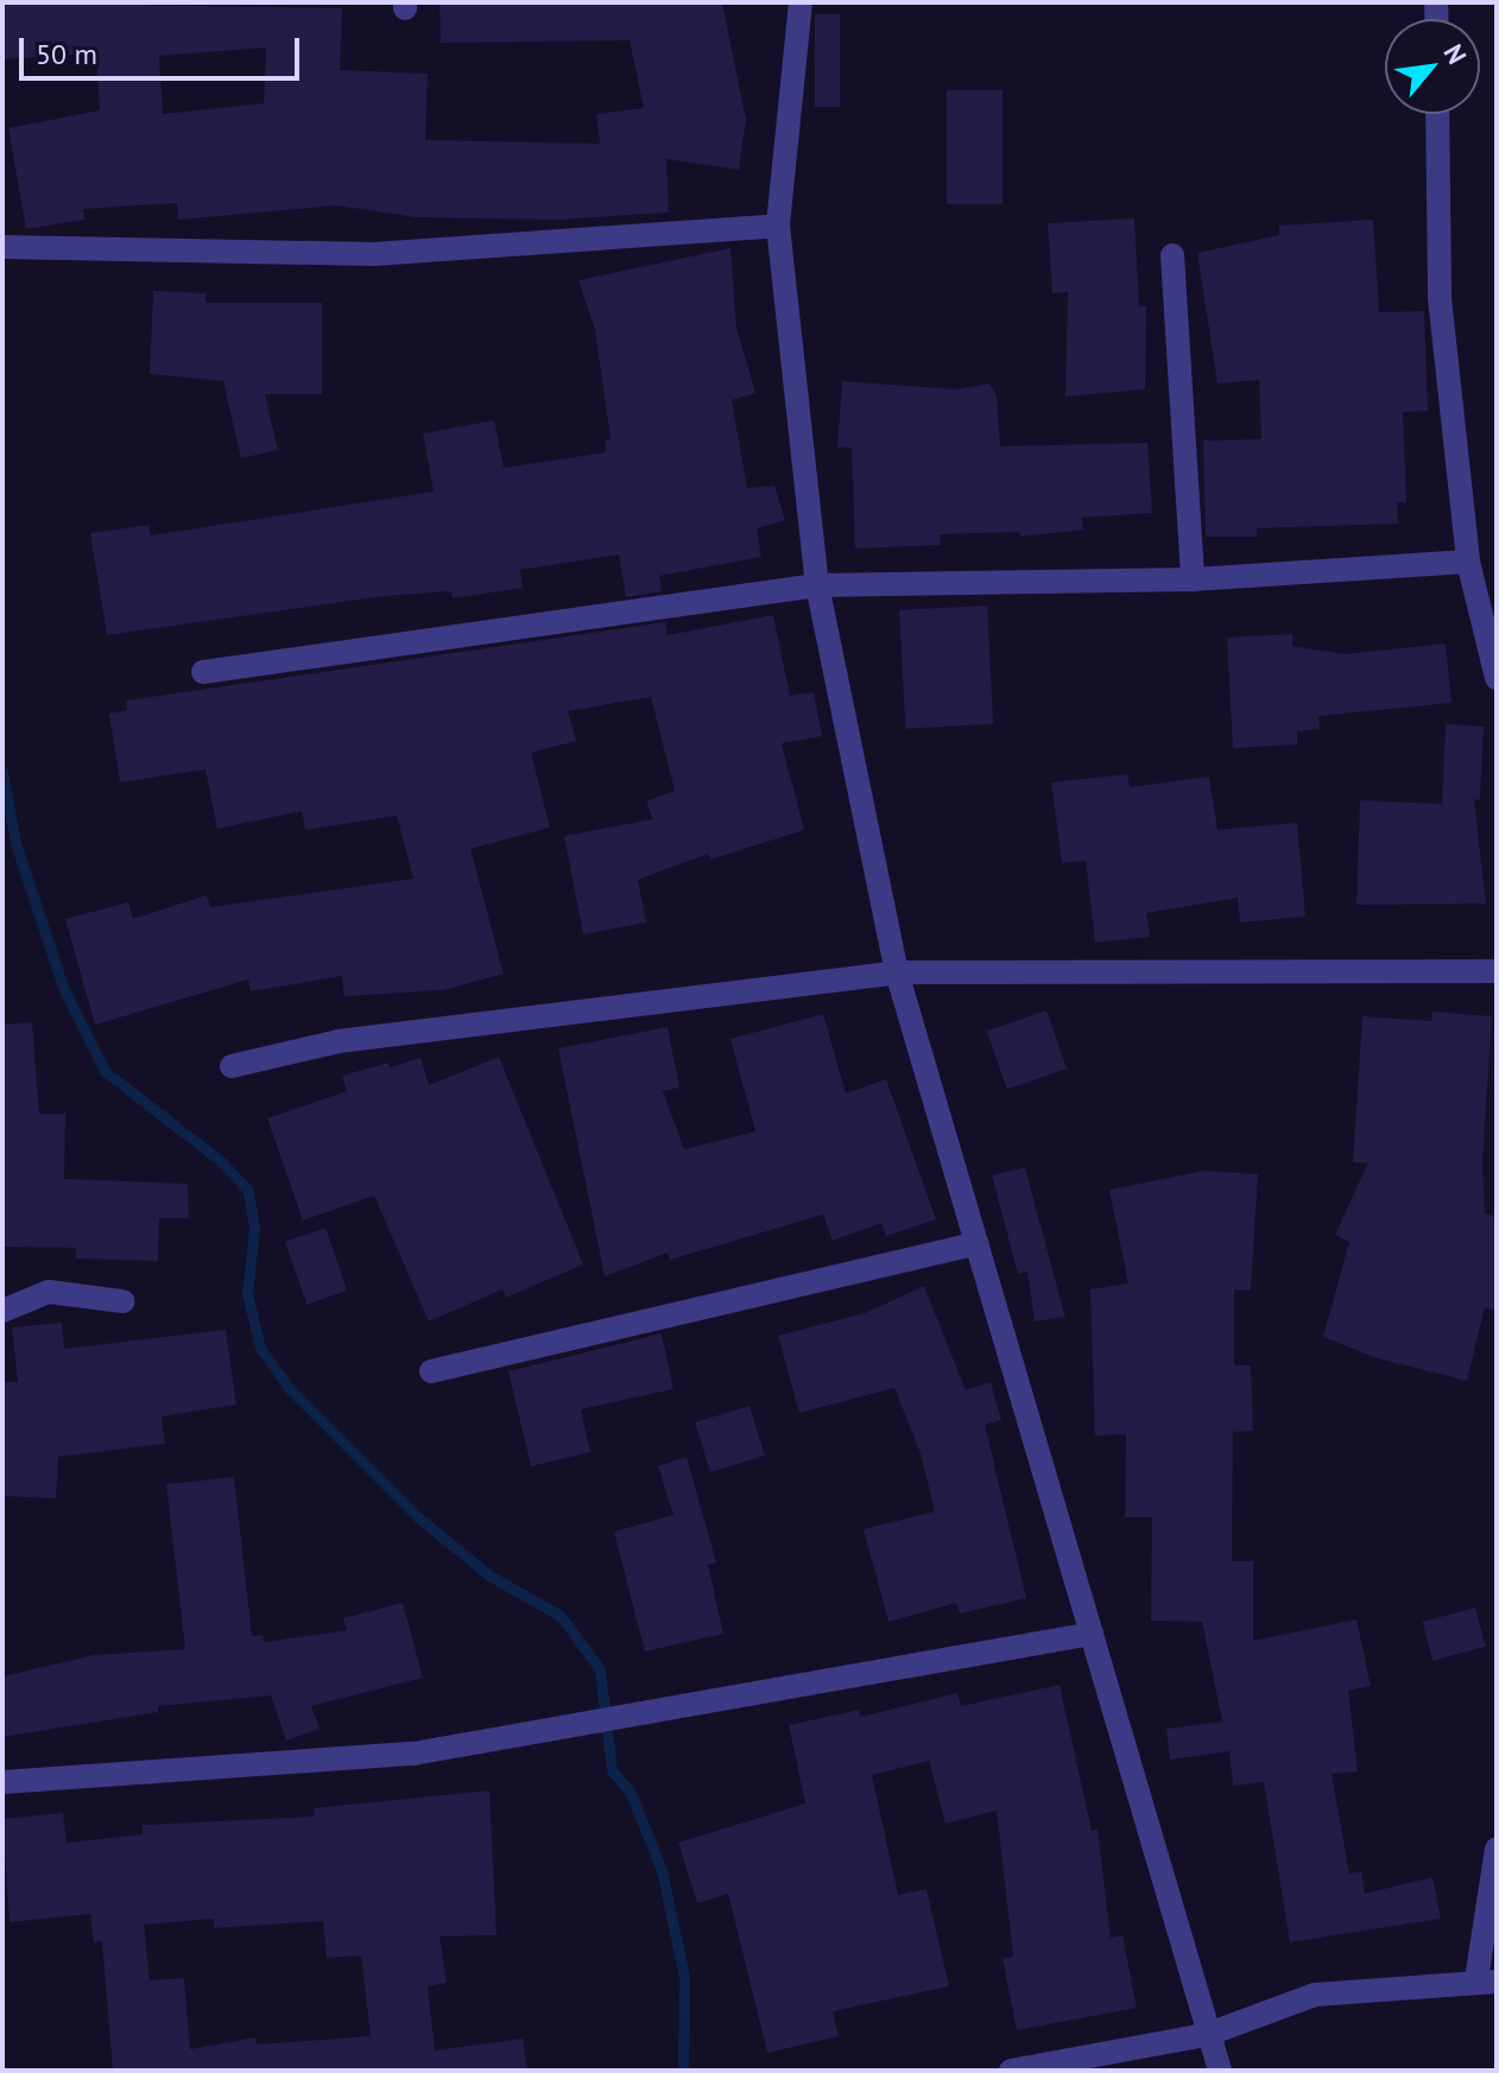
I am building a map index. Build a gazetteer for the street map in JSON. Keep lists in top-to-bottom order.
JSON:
{
  "scale_bar": "50 m",
  "north": "top right"
}
